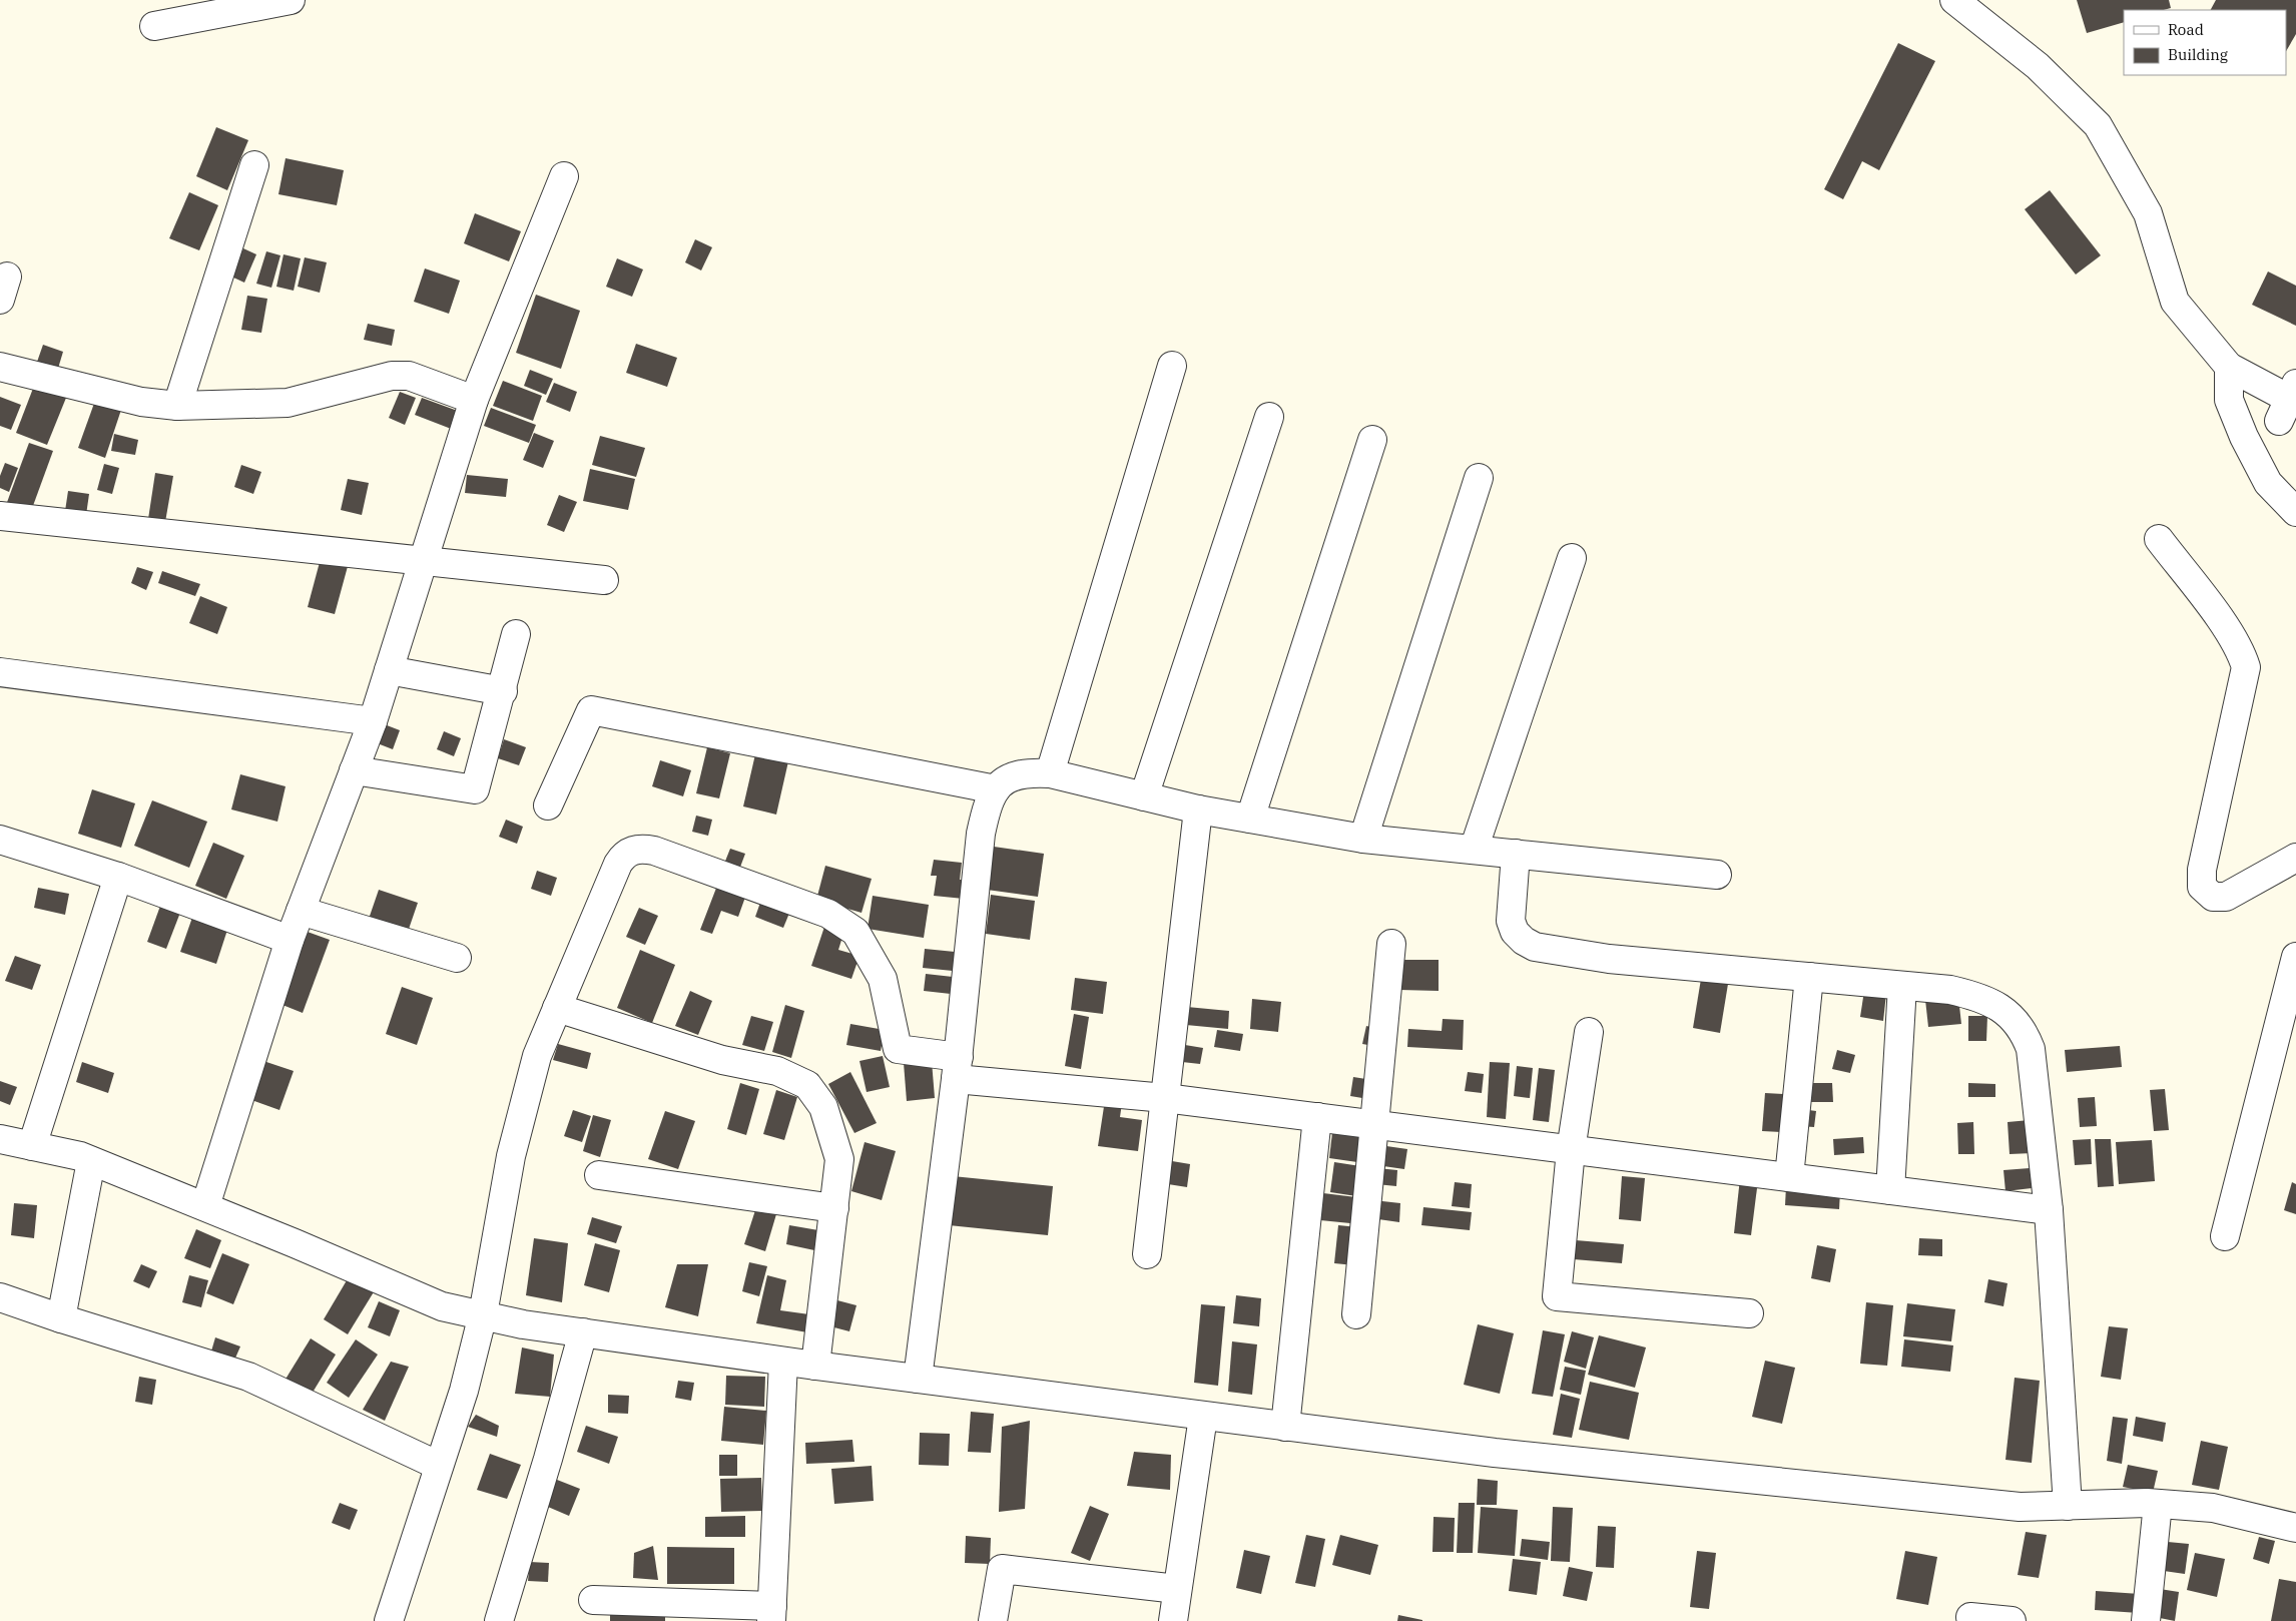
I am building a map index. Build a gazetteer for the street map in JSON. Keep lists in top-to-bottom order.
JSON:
{
  "legend": ["Road", "Building"]
}
